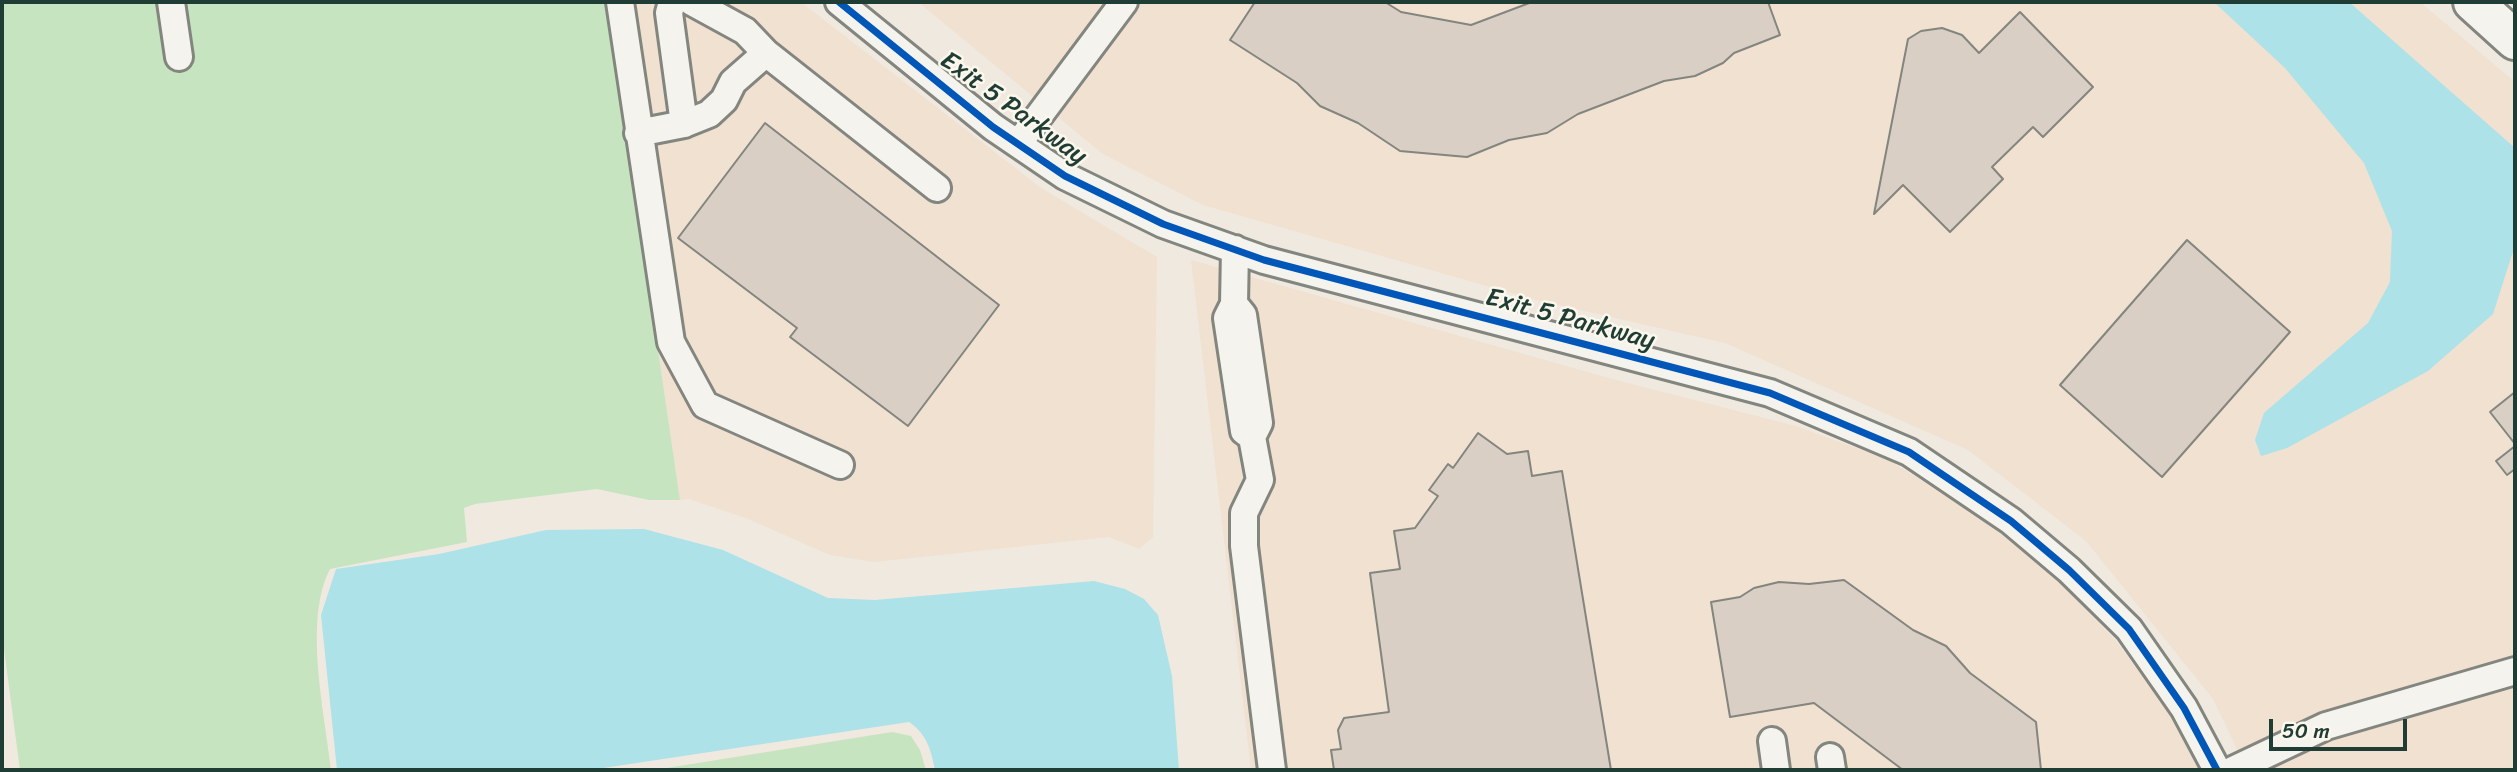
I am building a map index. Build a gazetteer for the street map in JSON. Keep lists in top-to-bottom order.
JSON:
{
  "streets": {
    "street": ["Exit 5 Parkway"]
  },
  "scale_bar": "50 m"
}
